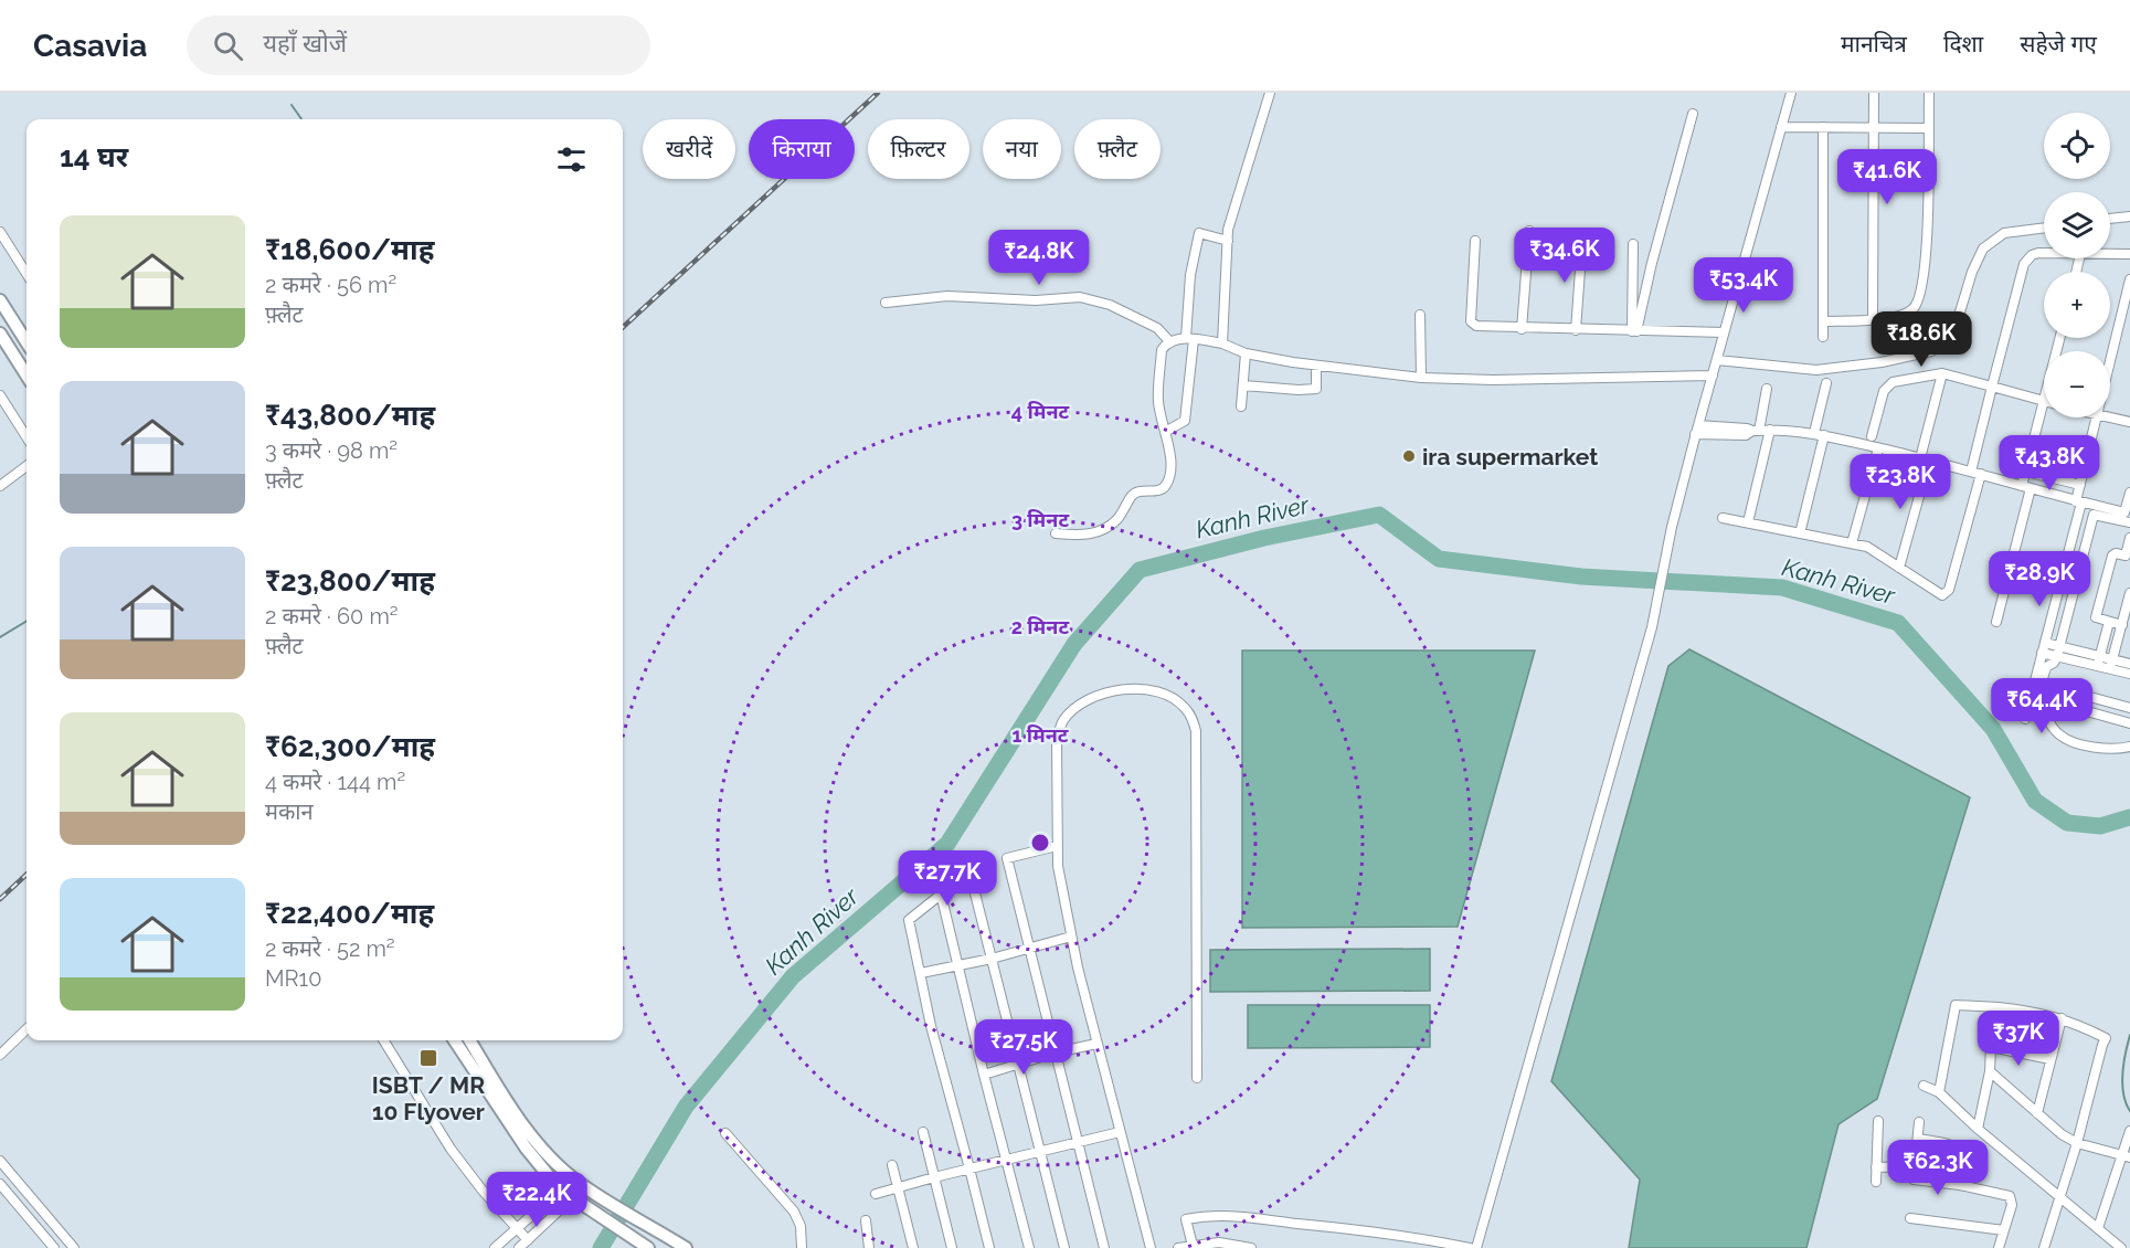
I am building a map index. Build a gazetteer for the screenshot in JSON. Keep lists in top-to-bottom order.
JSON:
{
  "water": ["Kanh River"],
  "places": {
    "other": ["ira supermarket"],
    "transit": ["ISBT / MR 10 Flyover"]
  },
  "page": {
    "header": "Casavia",
    "search": "यहाँ खोजें",
    "nav": ["मानचित्र", "दिशा", "सहेजे गए"],
    "map_buttons": ["+", "−"],
    "chip": [
      "खरीदें",
      "किराया",
      "फ़िल्टर",
      "नया",
      "फ़्लैट"
    ],
    "heading": "14 घर",
    "price": [
      "₹41.6K",
      "₹34.6K",
      "₹24.8K",
      "₹53.4K",
      "₹18.6K",
      "₹43.8K",
      "₹23.8K",
      "₹28.9K",
      "₹64.4K",
      "₹27.7K",
      "₹37K",
      "₹27.5K",
      "₹62.3K",
      "₹22.4K"
    ],
    "list": [
      {
        "name": "₹18,600/माह",
        "note": "2 कमरे · 56 m² · फ़्लैट"
      },
      {
        "name": "₹43,800/माह",
        "note": "3 कमरे · 98 m² · फ़्लैट"
      },
      {
        "name": "₹23,800/माह",
        "note": "2 कमरे · 60 m² · फ़्लैट"
      },
      {
        "name": "₹62,300/माह",
        "note": "4 कमरे · 144 m² · मकान"
      },
      {
        "name": "₹22,400/माह",
        "note": "2 कमरे · 52 m² · MR10"
      }
    ]
  },
  "rings": [
    "4 मिनट",
    "3 मिनट",
    "2 मिनट",
    "1 मिनट"
  ]
}
